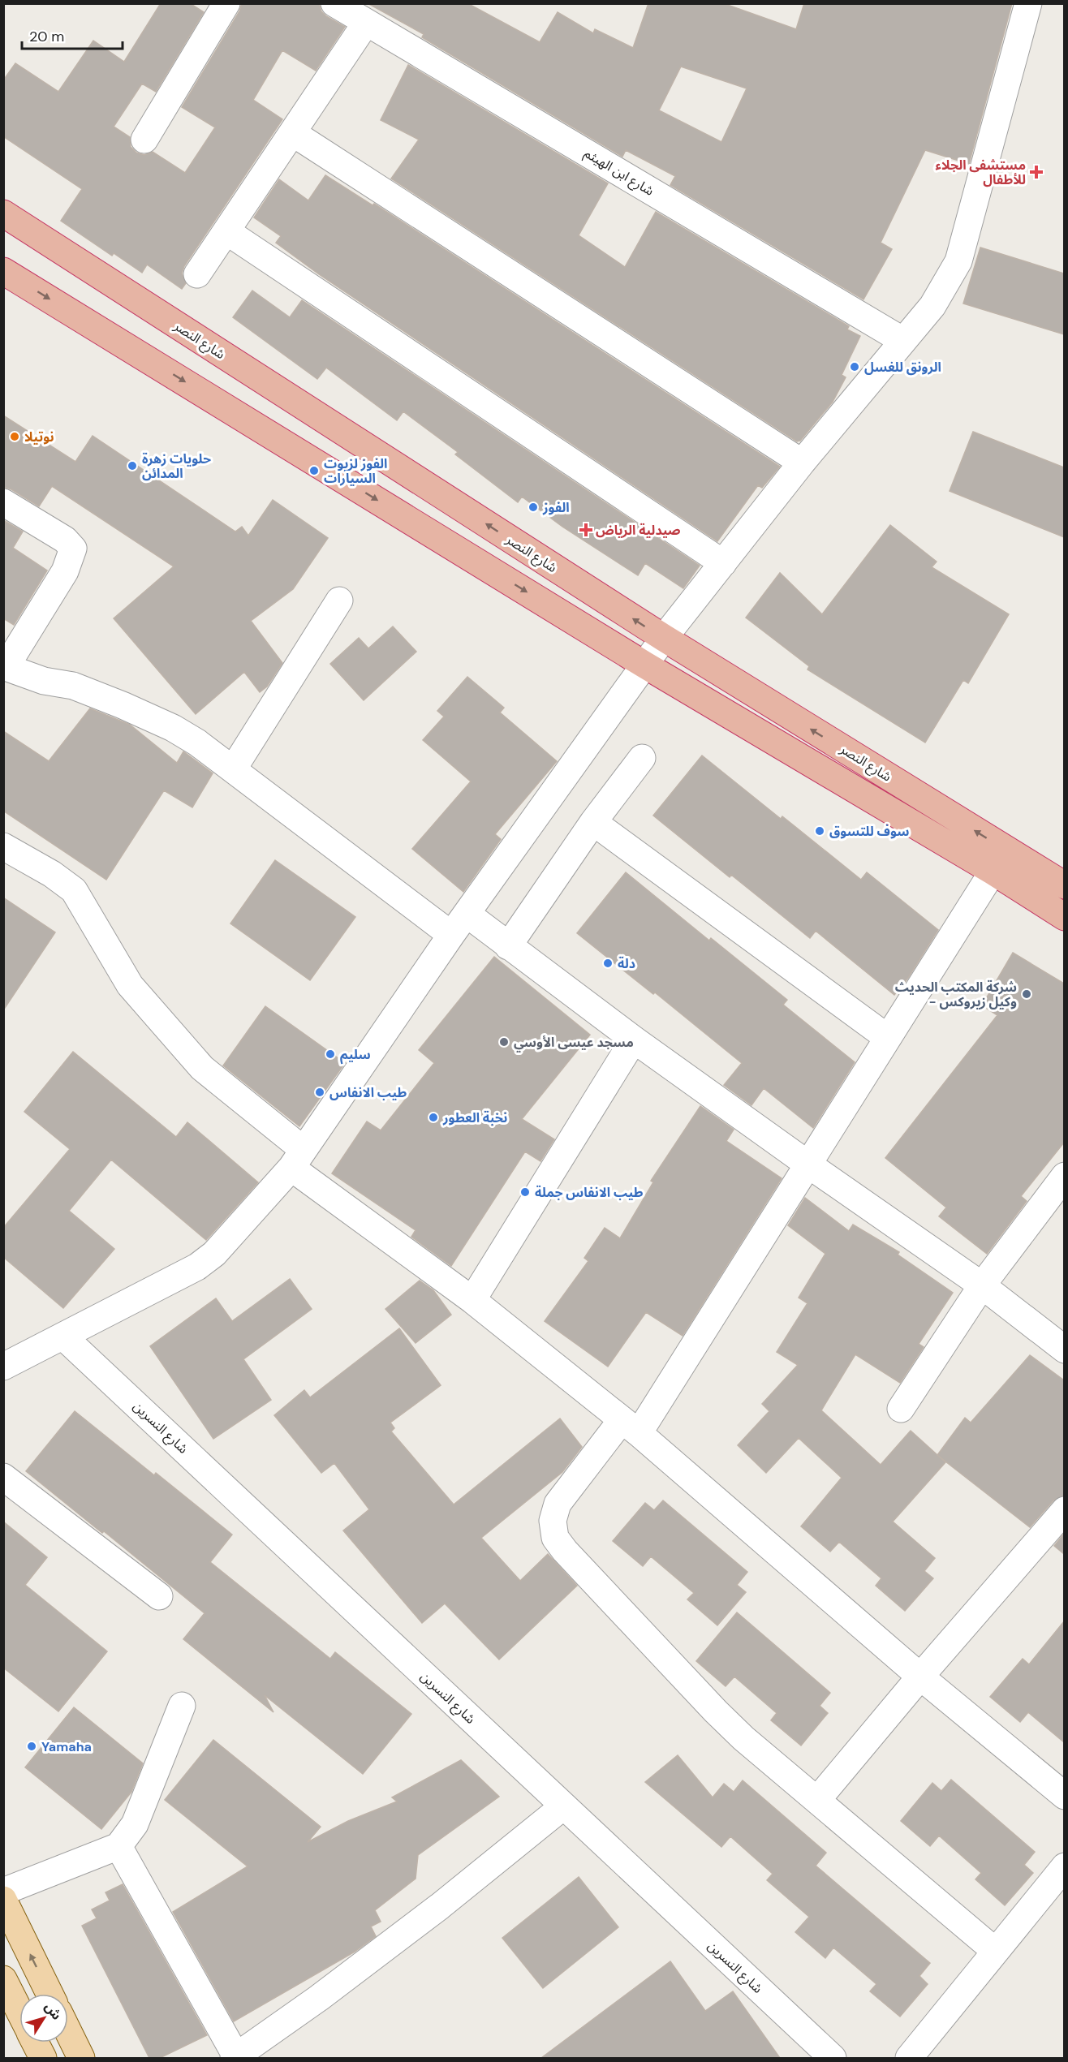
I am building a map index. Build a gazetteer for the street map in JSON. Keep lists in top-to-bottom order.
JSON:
{
  "streets": {
    "highway": ["شارع النصر"],
    "street": ["شارع ابن الهيثم", "شارع النسرين"]
  },
  "places": {
    "health": ["مستشفى الجلاء للأطفال", "صيدلية الرياض"],
    "other": [
      "الرونق للغسل",
      "نوتيلا",
      "حلويات زهرة المدائن",
      "الفوز لزيوت السيارات",
      "الفوز",
      "سوف للتسوق",
      "دلة",
      "شركة المكتب الحديث - وكيل زيروكس",
      "مسجد عيسى الأوسي",
      "سليم",
      "طيب الانفاس",
      "نخبة العطور",
      "طيب الانفاس جملة",
      "Yamaha"
    ]
  },
  "scale_bar": "20 m",
  "north": "top right"
}
